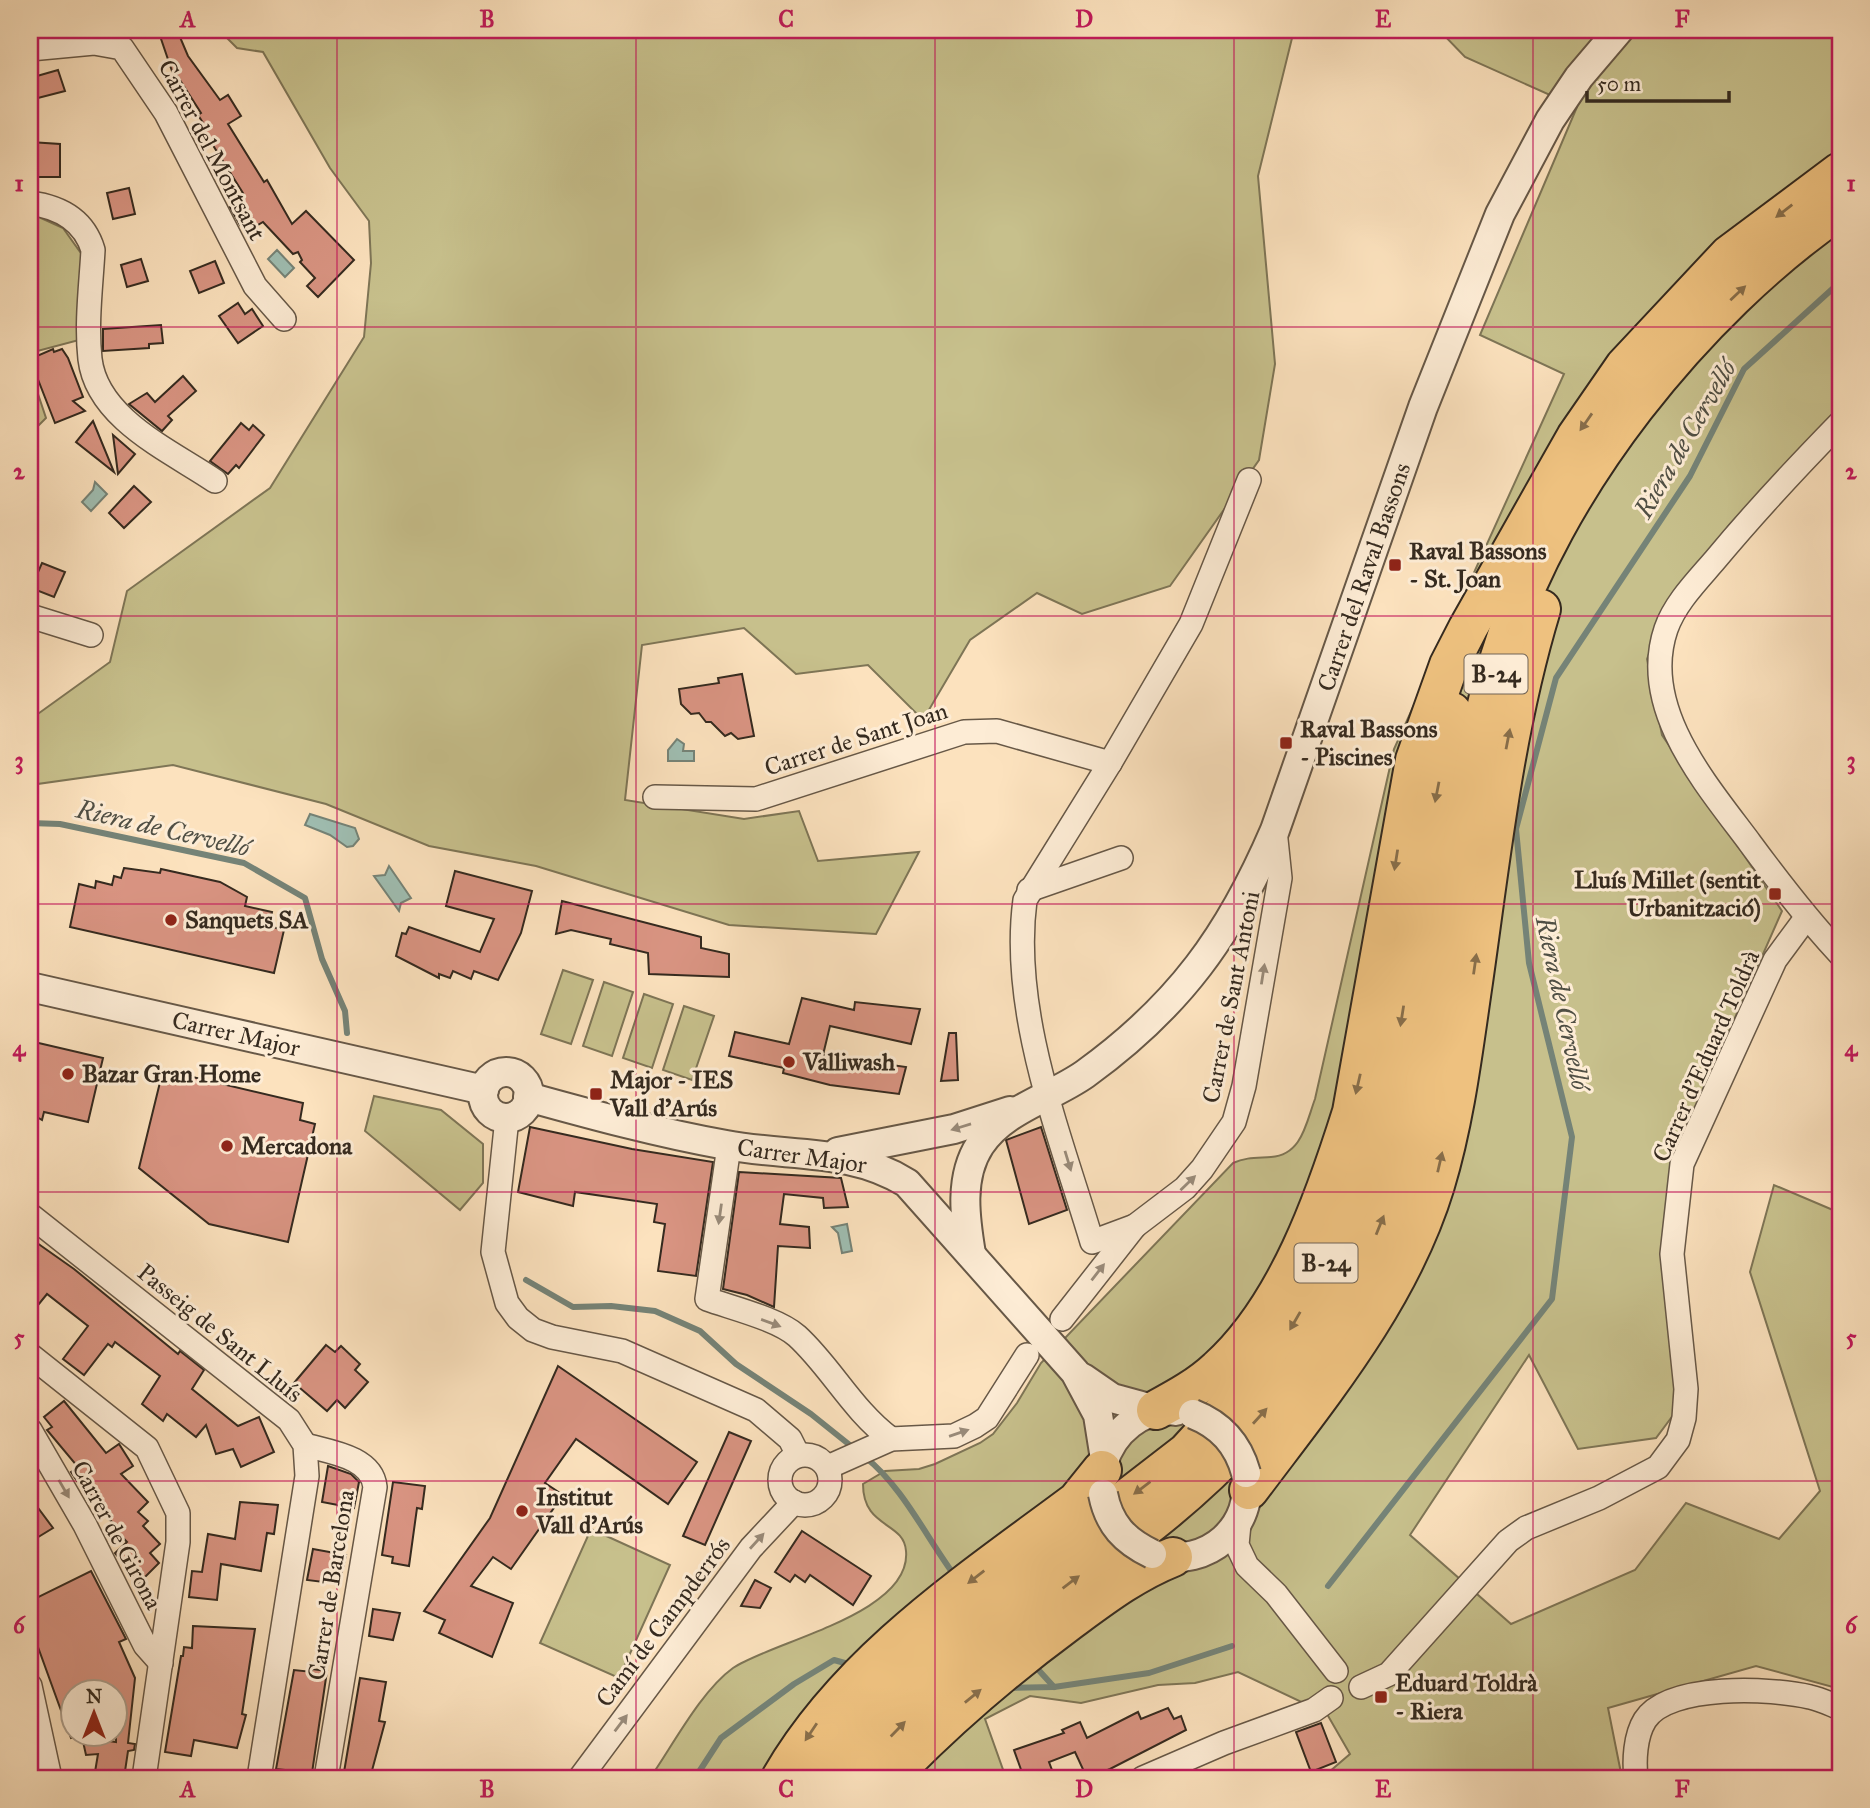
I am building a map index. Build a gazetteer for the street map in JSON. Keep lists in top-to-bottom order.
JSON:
{
  "streets": {
    "highway": ["B-24"],
    "street": [
      "Carrer del Montsant",
      "Carrer del Raval Bassons",
      "Carrer de Sant Joan",
      "Carrer de Sant Antoni",
      "Carrer Major",
      "Carrer d'Eduard Toldrà",
      "Passeig de Sant Lluís",
      "Carrer de Girona",
      "Carrer de Barcelona",
      "Camí de Campderrós"
    ]
  },
  "crossings": [
    ["Carrer del Raval Bassons", "Carrer de Sant Antoni"],
    ["Passeig de Sant Lluís", "Carrer de Barcelona"]
  ],
  "one_way": ["Carrer de Sant Antoni", "Carrer de Girona", "Camí de Campderrós"],
  "water": ["Riera de Cervelló"],
  "places": {
    "transit": [
      "Raval Bassons - St. Joan",
      "Raval Bassons - Piscines",
      "Lluís Millet (sentit Urbanització)",
      "Major - IES Vall d'Arús",
      "Eduard Toldrà - Riera"
    ],
    "other": [
      "Sanquets SA",
      "Valliwash",
      "Bazar Gran Home",
      "Mercadona",
      "Institut Vall d'Arús"
    ]
  },
  "scale_bar": "50 m",
  "north": "top",
  "grid": {
    "columns": [
      "A",
      "B",
      "C",
      "D",
      "E",
      "F"
    ],
    "rows": [
      "1",
      "2",
      "3",
      "4",
      "5",
      "6"
    ]
  }
}
